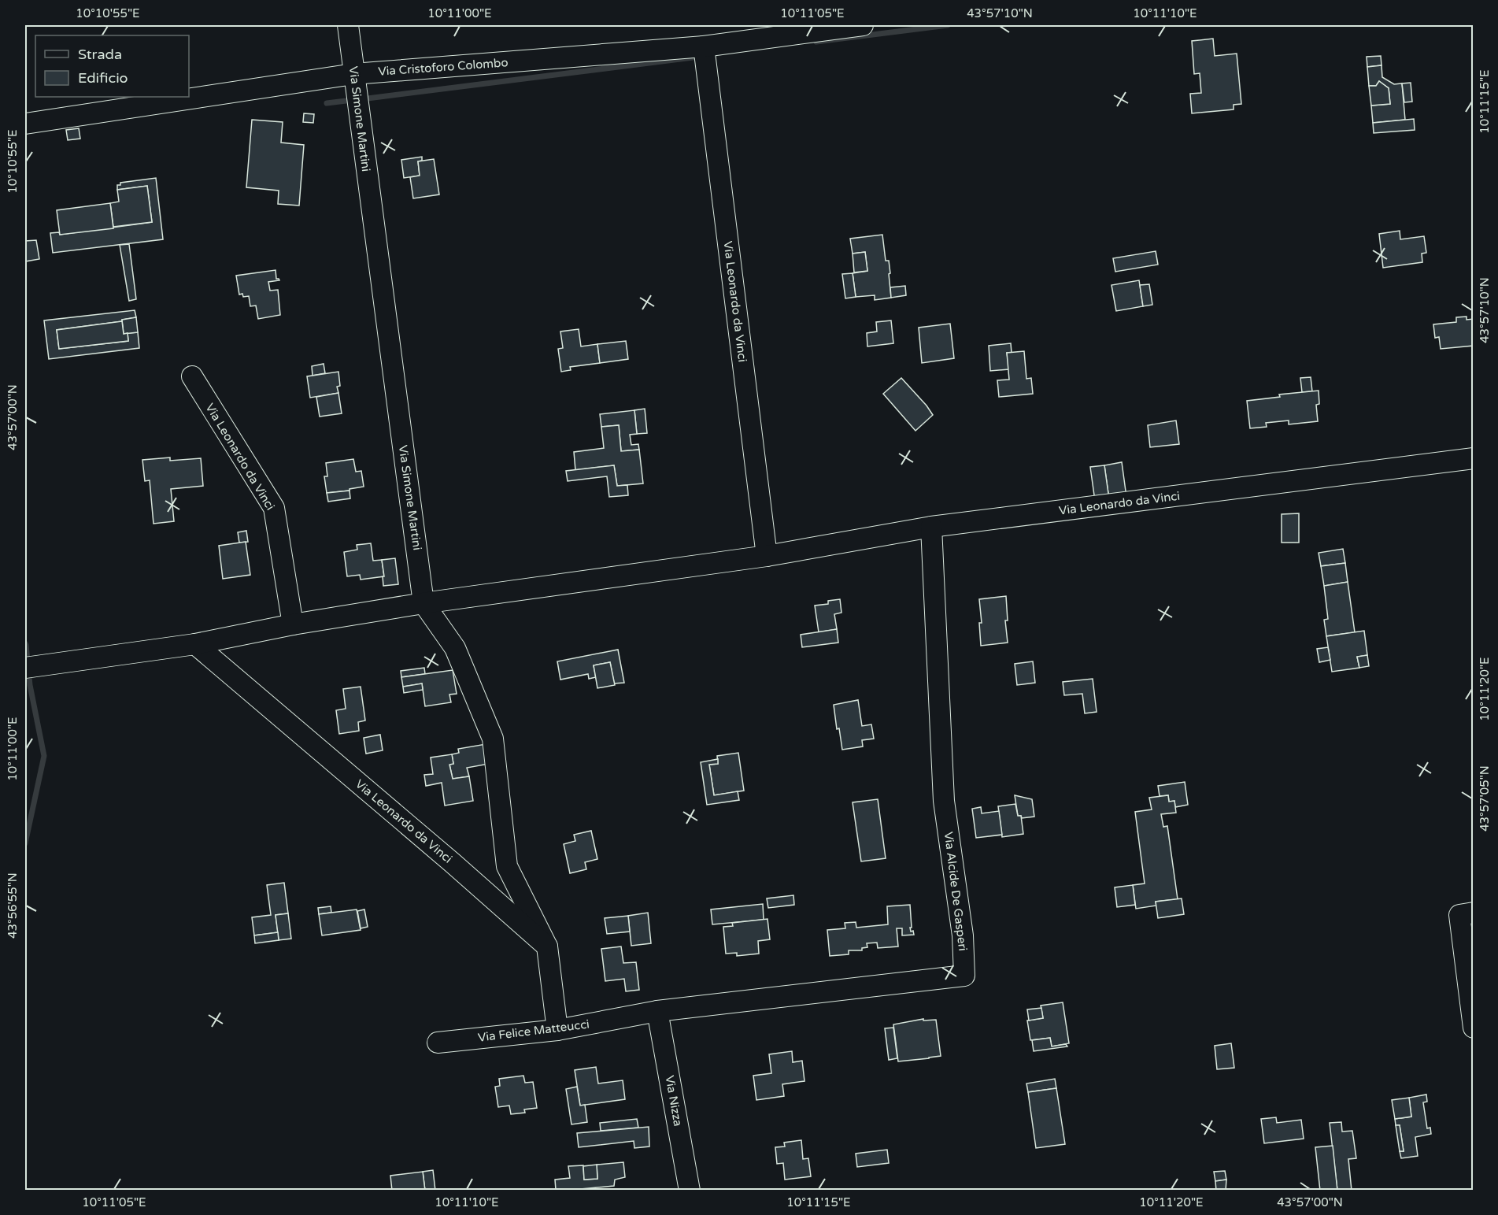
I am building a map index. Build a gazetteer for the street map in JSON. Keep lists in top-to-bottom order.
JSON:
{
  "streets": {
    "street": [
      "Via Cristoforo Colombo",
      "Via Simone Martini",
      "Via Leonardo da Vinci",
      "Via Alcide De Gasperi",
      "Via Felice Matteucci",
      "Via Nizza"
    ]
  },
  "crossings": [
    ["Via Cristoforo Colombo", "Via Simone Martini"],
    ["Via Cristoforo Colombo", "Via Leonardo da Vinci"],
    ["Via Simone Martini", "Via Leonardo da Vinci"],
    ["Via Leonardo da Vinci", "Via Alcide De Gasperi"],
    ["Via Alcide De Gasperi", "Via Felice Matteucci"],
    ["Via Alcide De Gasperi", "Via Nizza"],
    ["Via Felice Matteucci", "Via Nizza"]
  ],
  "legend": ["Strada", "Edificio"],
  "coordinates": [
    "10°10'55\"E",
    "10°11'00\"E",
    "10°11'05\"E",
    "43°57'10\"N",
    "10°11'10\"E",
    "10°11'15\"E",
    "43°57'00\"N",
    "10°11'20\"E",
    "43°57'05\"N",
    "43°56'55\"N"
  ]
}
